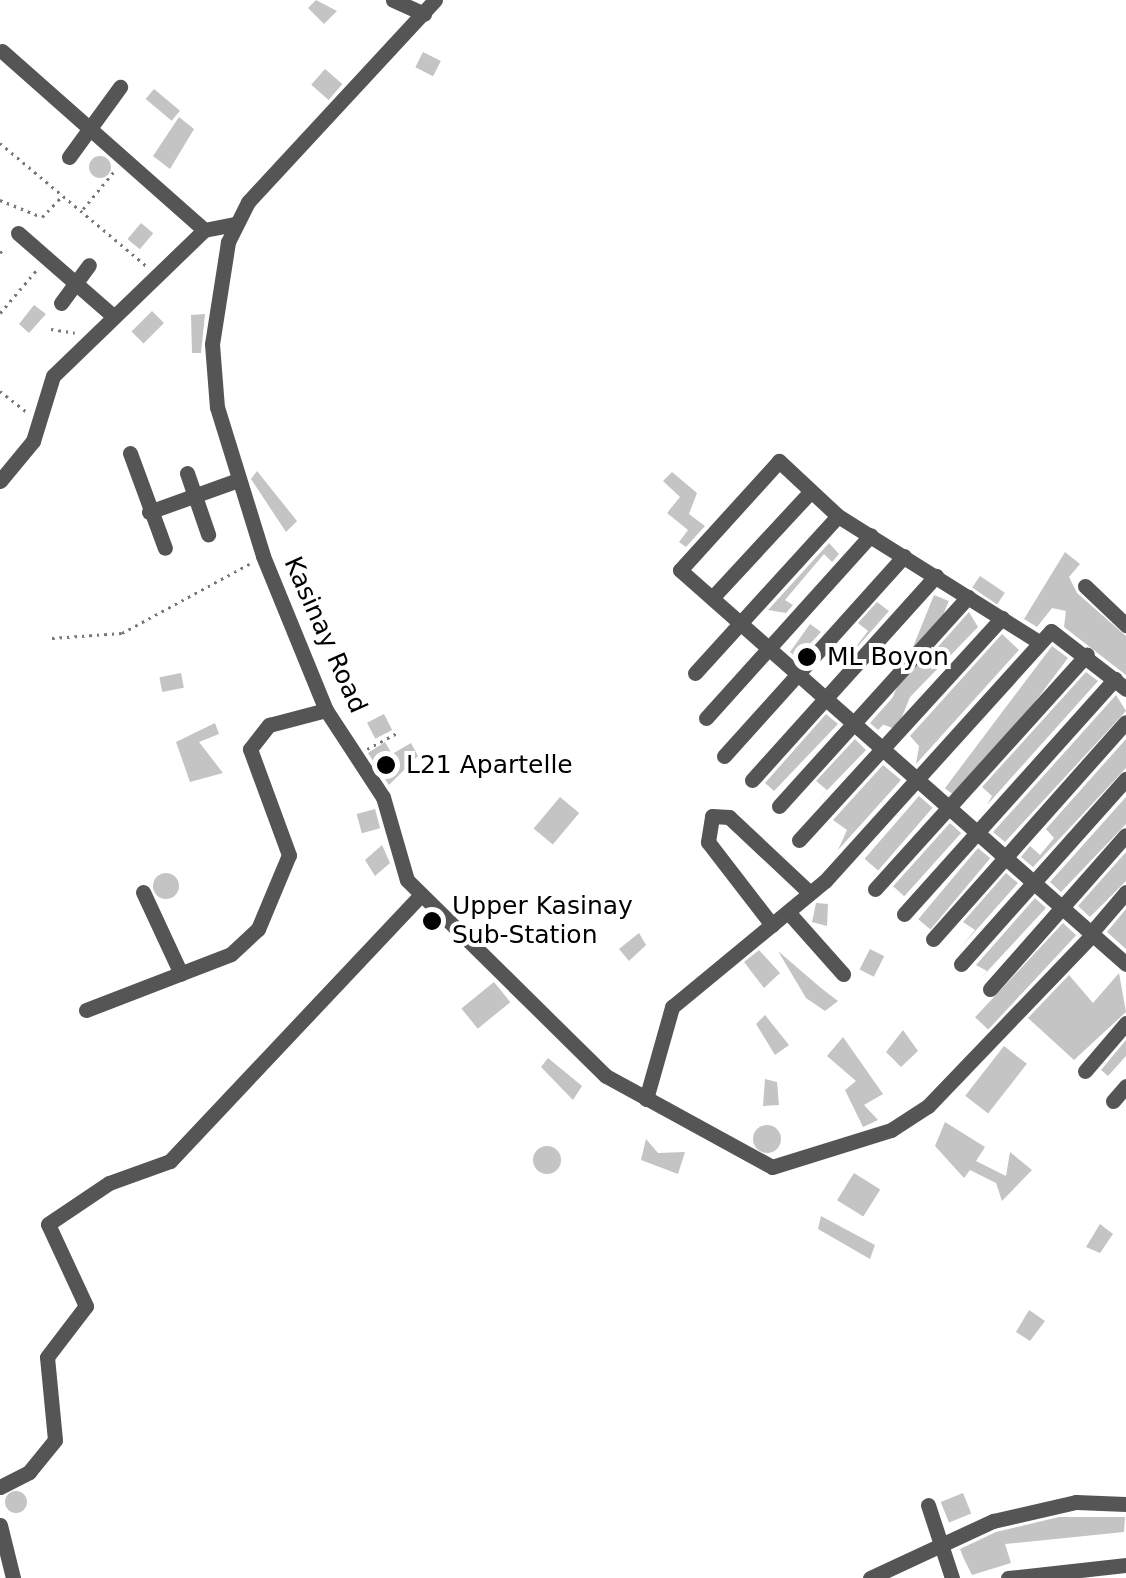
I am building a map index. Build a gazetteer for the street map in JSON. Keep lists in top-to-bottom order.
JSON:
{
  "streets": {
    "street": ["Kasinay Road"]
  },
  "places": ["ML Boyon", "L21 Apartelle", "Upper Kasinay Sub-Station"]
}
